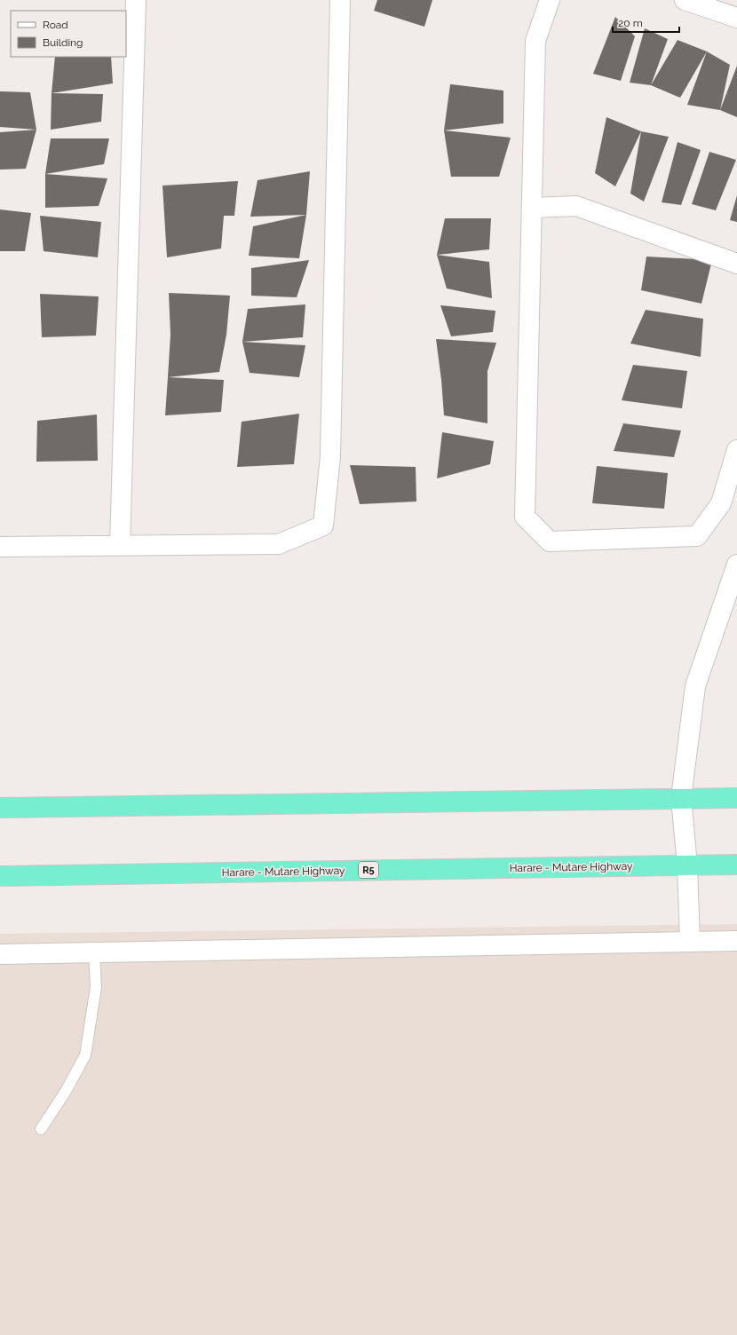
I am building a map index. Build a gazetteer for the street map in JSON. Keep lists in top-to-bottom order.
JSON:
{
  "streets": {
    "highway": ["Harare - Mutare Highway", "R5"]
  },
  "legend": ["Road", "Building"],
  "scale_bar": "20 m"
}
